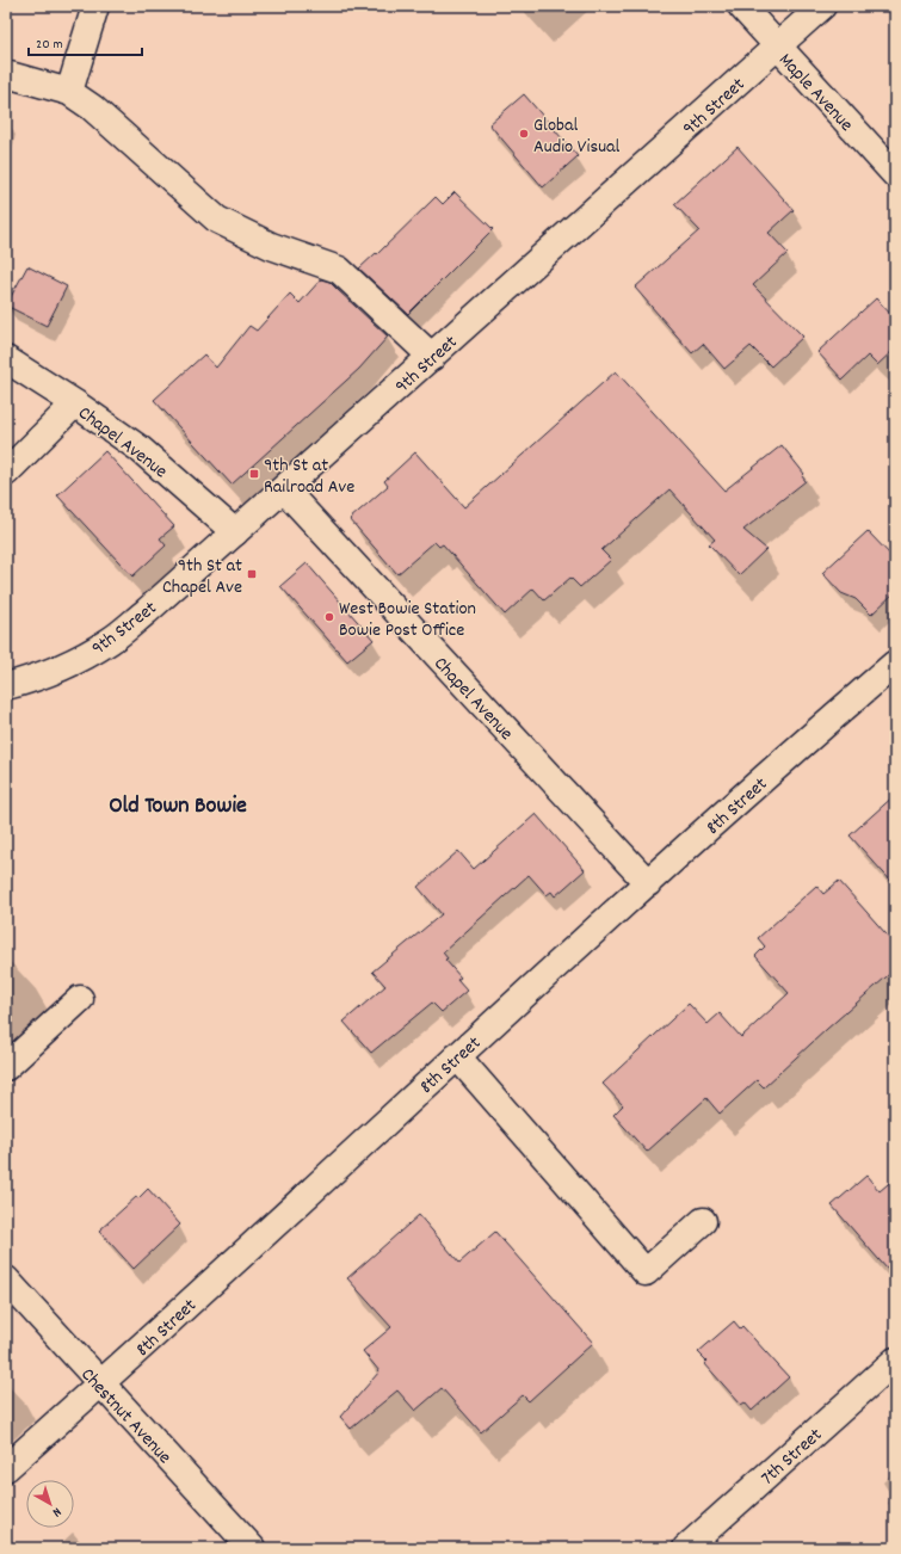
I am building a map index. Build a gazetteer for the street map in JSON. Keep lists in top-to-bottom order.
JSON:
{
  "streets": {
    "street": [
      "Maple Avenue",
      "9th Street",
      "Chapel Avenue",
      "8th Street",
      "Chestnut Avenue",
      "7th Street"
    ]
  },
  "crossings": [
    ["Maple Avenue", "9th Street"],
    ["9th Street", "Chapel Avenue"],
    ["Chapel Avenue", "8th Street"],
    ["8th Street", "Chestnut Avenue"]
  ],
  "districts": ["Old Town Bowie"],
  "places": {
    "other": ["Global Audio Visual", "West Bowie Station Bowie Post Office"],
    "transit": ["9th St at Railroad Ave", "9th St at Chapel Ave"]
  },
  "scale_bar": "20 m",
  "north": "bottom right"
}
